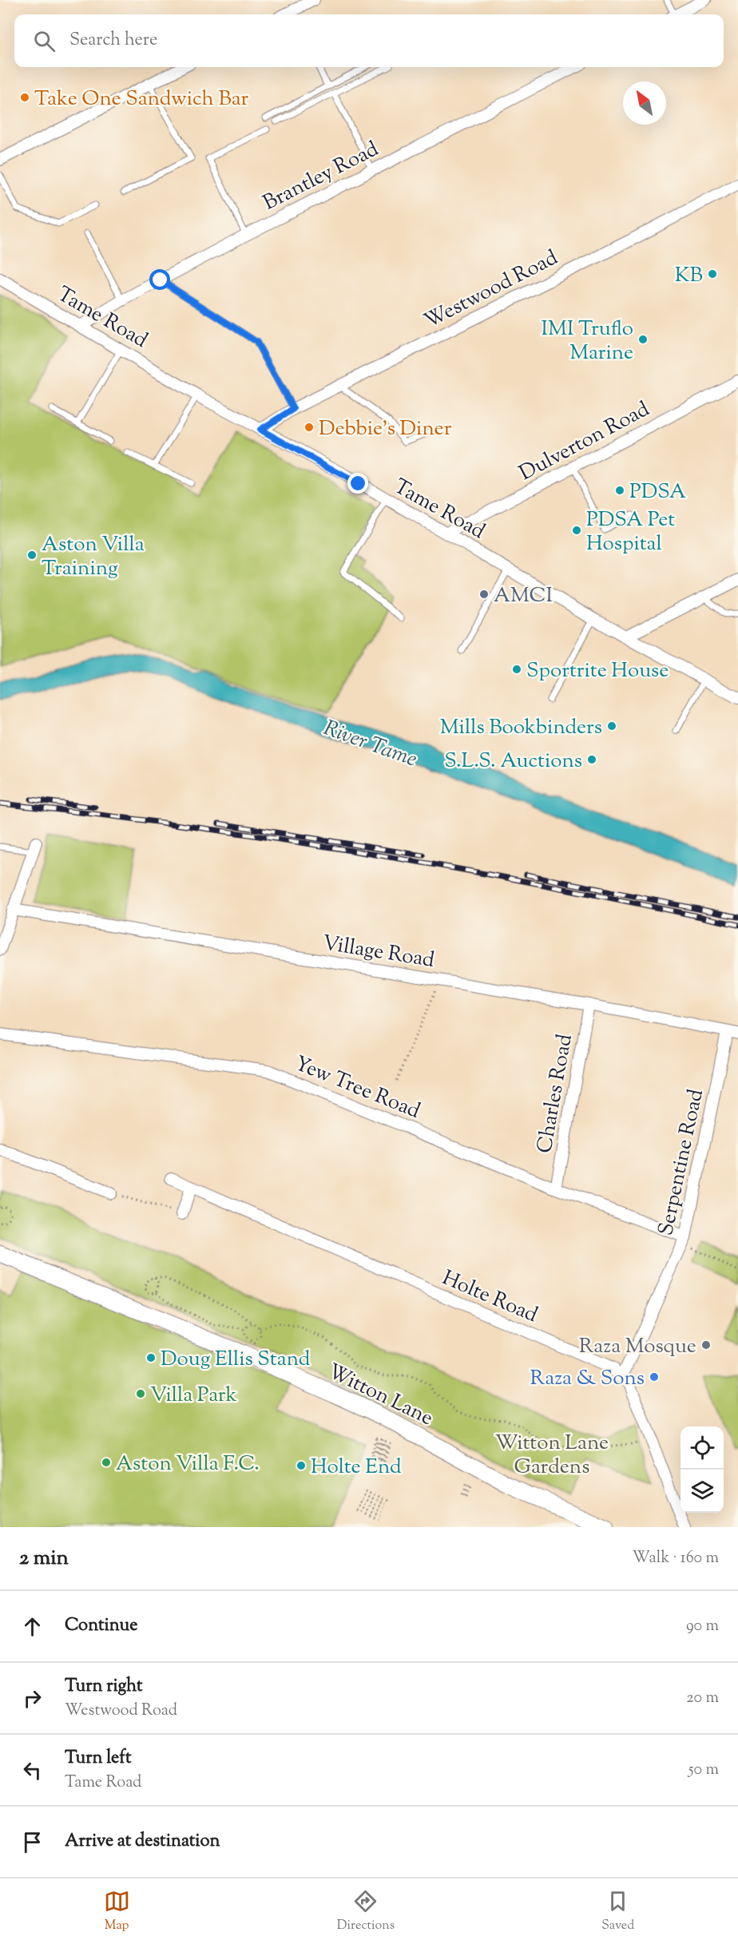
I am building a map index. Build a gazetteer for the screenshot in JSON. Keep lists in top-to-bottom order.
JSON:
{
  "streets": {
    "main road": ["Witton Lane"],
    "street": [
      "Brantley Road",
      "Westwood Road",
      "Tame Road",
      "Dulverton Road",
      "Village Road",
      "Yew Tree Road",
      "Charles Road",
      "Serpentine Road",
      "Holte Road"
    ]
  },
  "crossings": [
    ["Brantley Road", "Tame Road"],
    ["Westwood Road", "Tame Road"],
    ["Tame Road", "Dulverton Road"],
    ["Village Road", "Charles Road"],
    ["Village Road", "Serpentine Road"],
    ["Yew Tree Road", "Charles Road"],
    ["Yew Tree Road", "Serpentine Road"],
    ["Serpentine Road", "Holte Road"]
  ],
  "water": ["River Tame"],
  "parks": ["Witton Lane Gardens"],
  "places": [
    "Take One Sandwich Bar",
    "KB",
    "IMI Truflo Marine",
    "Debbie's Diner",
    "PDSA",
    "PDSA Pet Hospital",
    "Aston Villa Training",
    "AMCI",
    "Sportrite House",
    "Mills Bookbinders",
    "S.L.S. Auctions",
    "Raza Mosque",
    "Doug Ellis Stand",
    "Raza & Sons",
    "Villa Park",
    "Aston Villa F.C.",
    "Holte End"
  ],
  "north": "top left",
  "page": {
    "search": "Search here",
    "heading": ["2 min", "Walk · 160 m"],
    "list": [
      ["Continue", "90 m"],
      ["Turn right", "Westwood Road", "20 m"],
      ["Turn left", "Tame Road", "50 m"],
      "Arrive at destination"
    ],
    "nav": ["Map", "Directions", "Saved"]
  }
}
